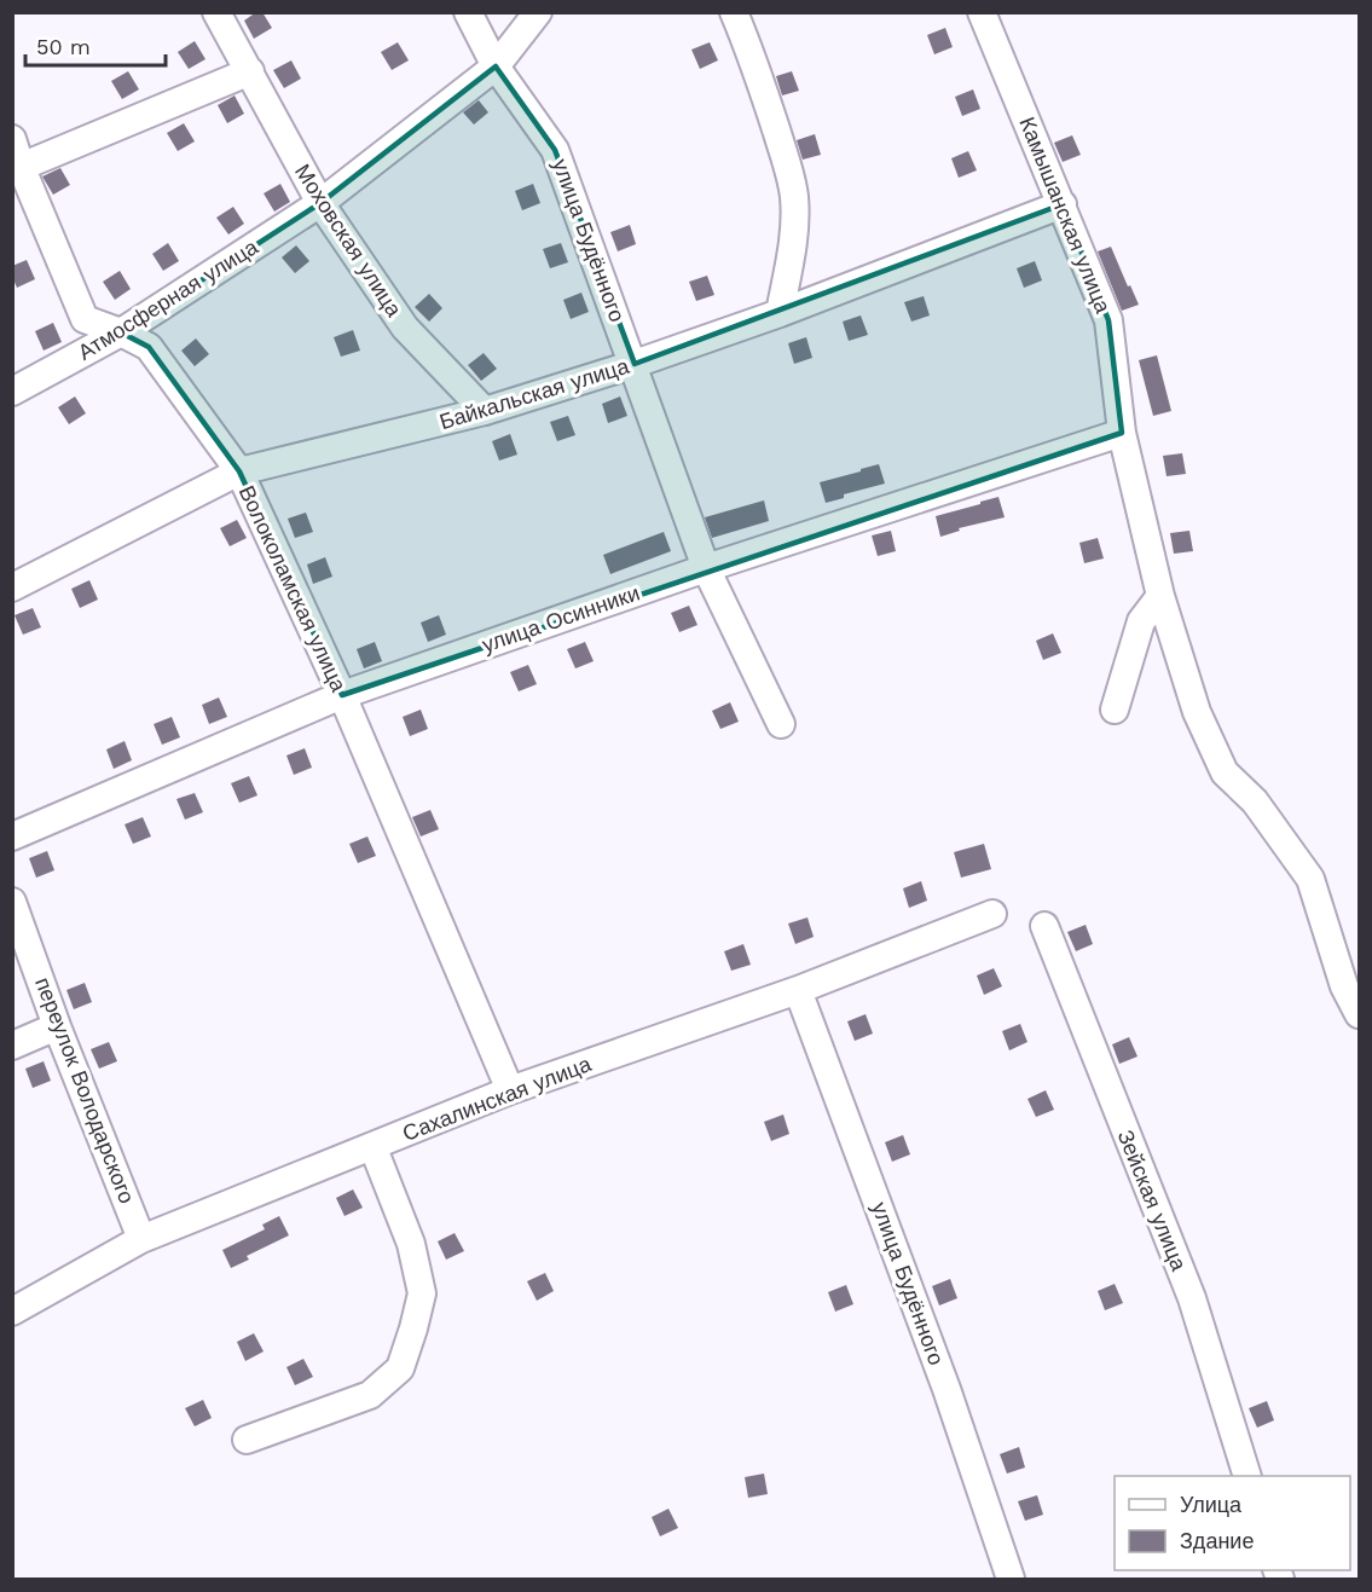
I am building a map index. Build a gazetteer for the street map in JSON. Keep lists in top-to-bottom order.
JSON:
{
  "streets": {
    "street": [
      "Камышанская улица",
      "Моховская улица",
      "улица Будённого",
      "Атмосферная улица",
      "Байкальская улица",
      "Волоколамская улица",
      "улица Осинники",
      "переулок Володарского",
      "Сахалинская улица",
      "Зейская улица"
    ]
  },
  "crossings": [
    ["Камышанская улица", "Байкальская улица"],
    ["Камышанская улица", "улица Осинники"],
    ["Моховская улица", "Атмосферная улица"],
    ["Моховская улица", "Байкальская улица"],
    ["улица Будённого", "Атмосферная улица"],
    ["улица Будённого", "Байкальская улица"],
    ["улица Будённого", "улица Осинники"],
    ["улица Будённого", "Сахалинская улица"],
    ["Атмосферная улица", "Волоколамская улица"],
    ["Байкальская улица", "Волоколамская улица"],
    ["Волоколамская улица", "улица Осинники"],
    ["Волоколамская улица", "Сахалинская улица"],
    ["переулок Володарского", "Сахалинская улица"]
  ],
  "legend": ["Улица", "Здание"],
  "scale_bar": "50 m"
}
